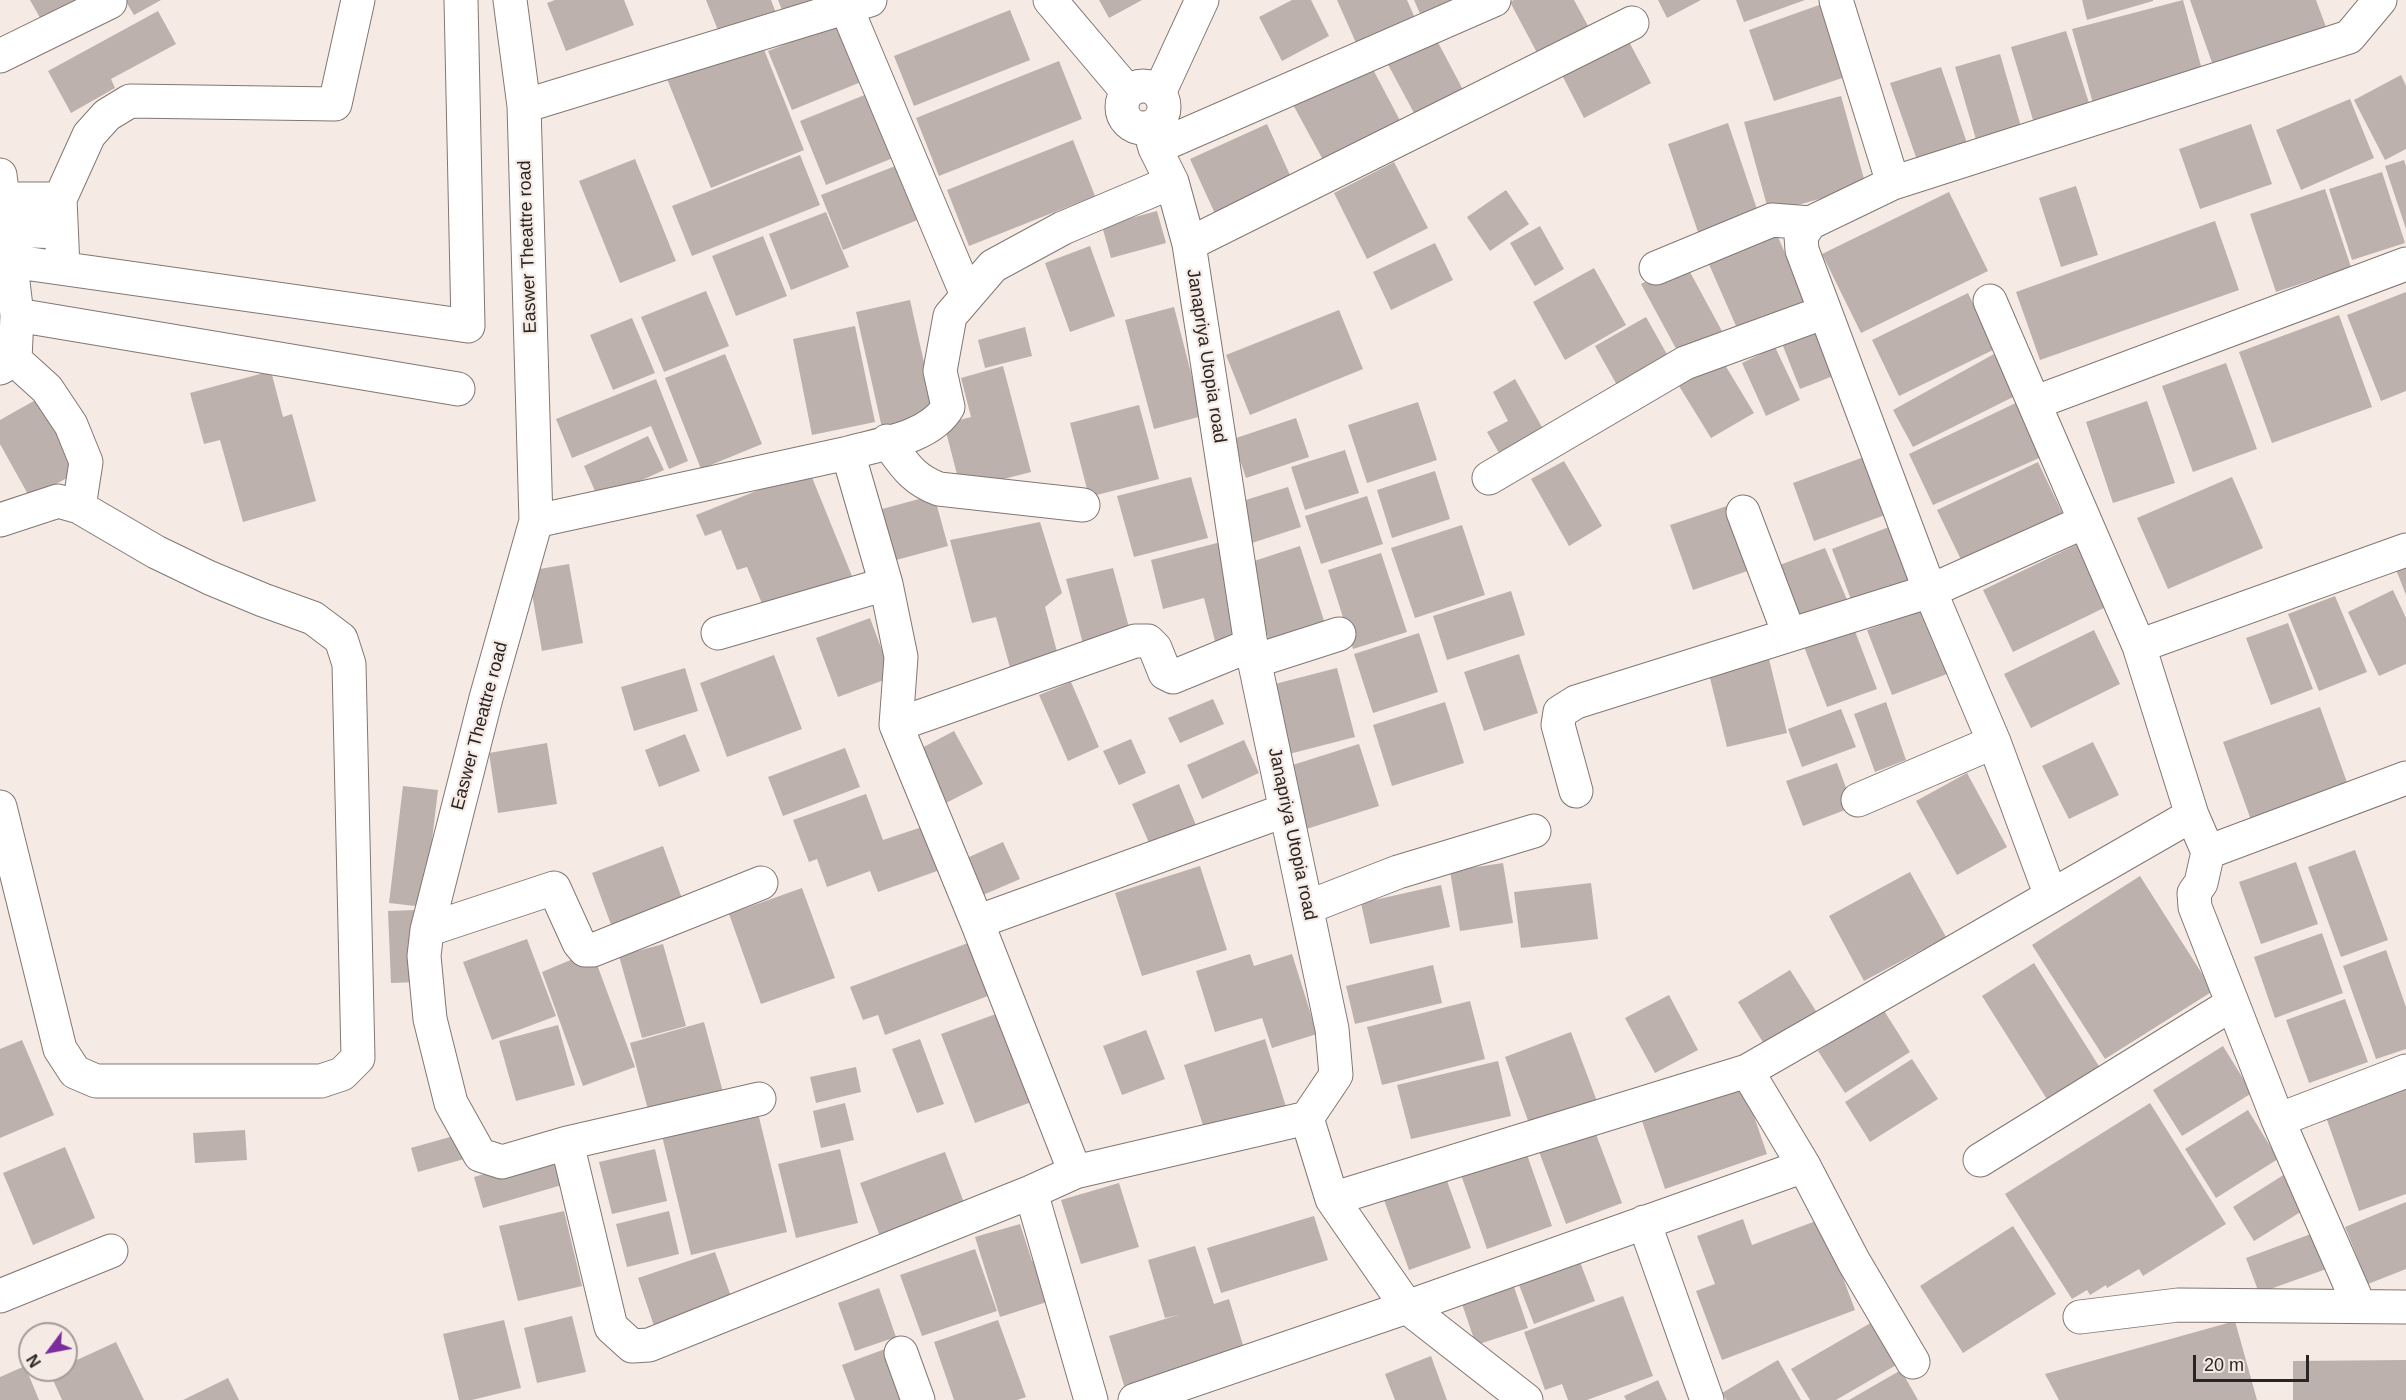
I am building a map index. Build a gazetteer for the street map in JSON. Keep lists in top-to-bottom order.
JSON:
{
  "streets": {
    "street": ["Easwer Theattre road", "Janapriya Utopia road"]
  },
  "scale_bar": "20 m",
  "north": "bottom left"
}
